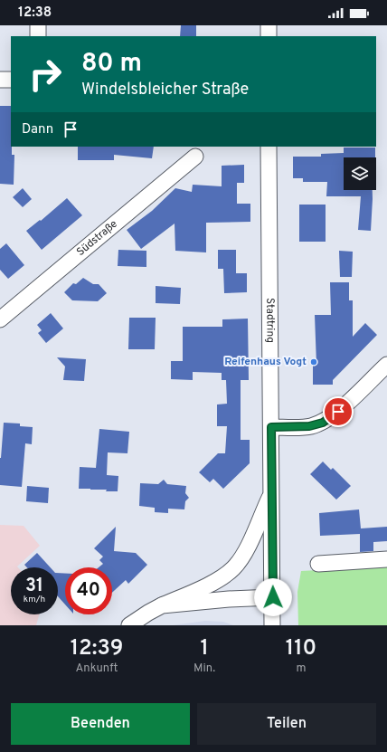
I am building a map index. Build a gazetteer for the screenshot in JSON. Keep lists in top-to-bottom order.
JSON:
{
  "streets": {
    "street": ["Südstraße", "Stadtring"]
  },
  "places": ["Reifenhaus Vogt"],
  "page": {
    "status": "12:38",
    "turn": ["80 m", "Windelsbleicher Straße"],
    "then": "Dann",
    "speed": "31 km/h",
    "limit": "40",
    "eta": [
      "12:39",
      "Ankunft",
      "1",
      "Min.",
      "110",
      "m"
    ],
    "buttons": ["Beenden", "Teilen"]
  }
}
